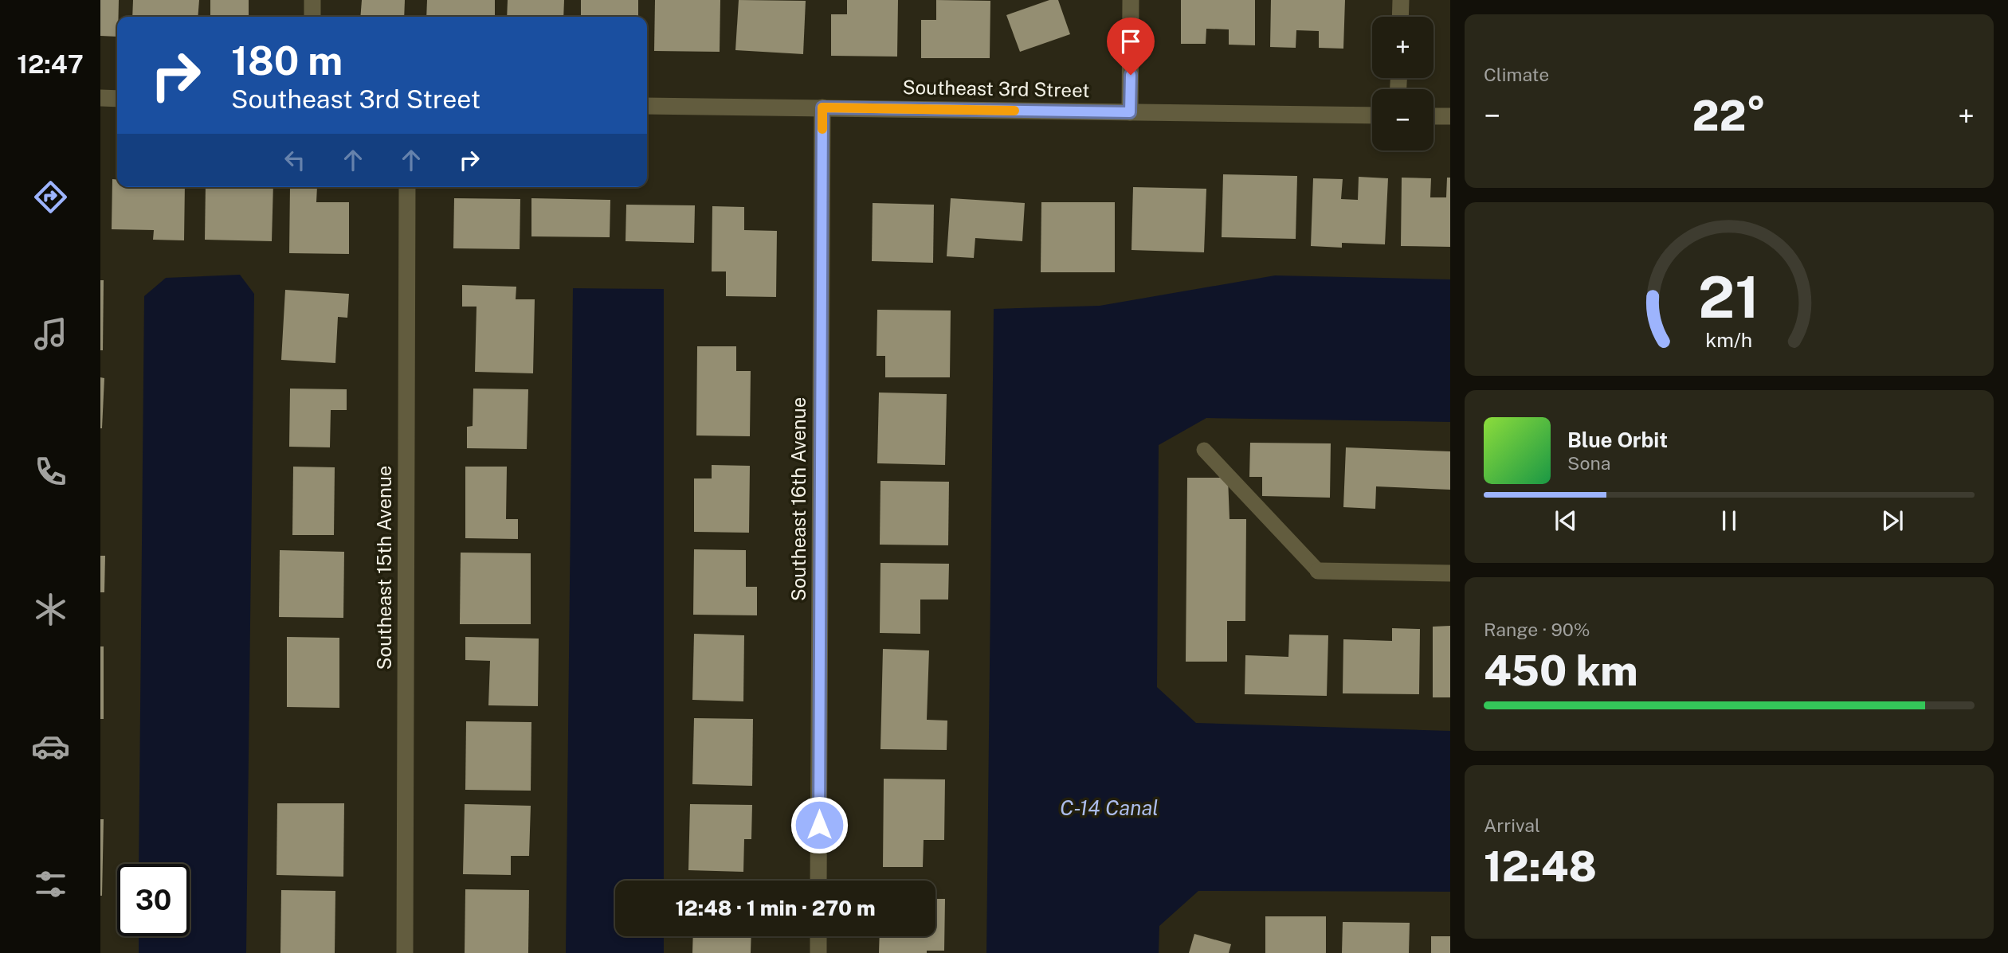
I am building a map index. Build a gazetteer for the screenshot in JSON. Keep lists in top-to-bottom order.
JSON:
{
  "streets": {
    "street": ["Southeast 3rd Street", "Southeast 16th Avenue", "Southeast 15th Avenue"]
  },
  "crossings": [
    ["Southeast 3rd Street", "Southeast 16th Avenue"]
  ],
  "water": ["C-14 Canal"],
  "page": {
    "tabs": "12:47",
    "tile": [
      "Climate",
      ["Range · 90%", "450 km"],
      ["Arrival", "12:48"]
    ],
    "map_buttons": ["+", "−"],
    "turn": ["180 m", "Southeast 3rd Street"],
    "heat": ["−", "22°", "+"],
    "song": ["Blue Orbit", "Sona"],
    "limit": "30",
    "trip": "12:48 · 1 min · 270 m",
    "gauge": ["21", "km/h"]
  }
}
